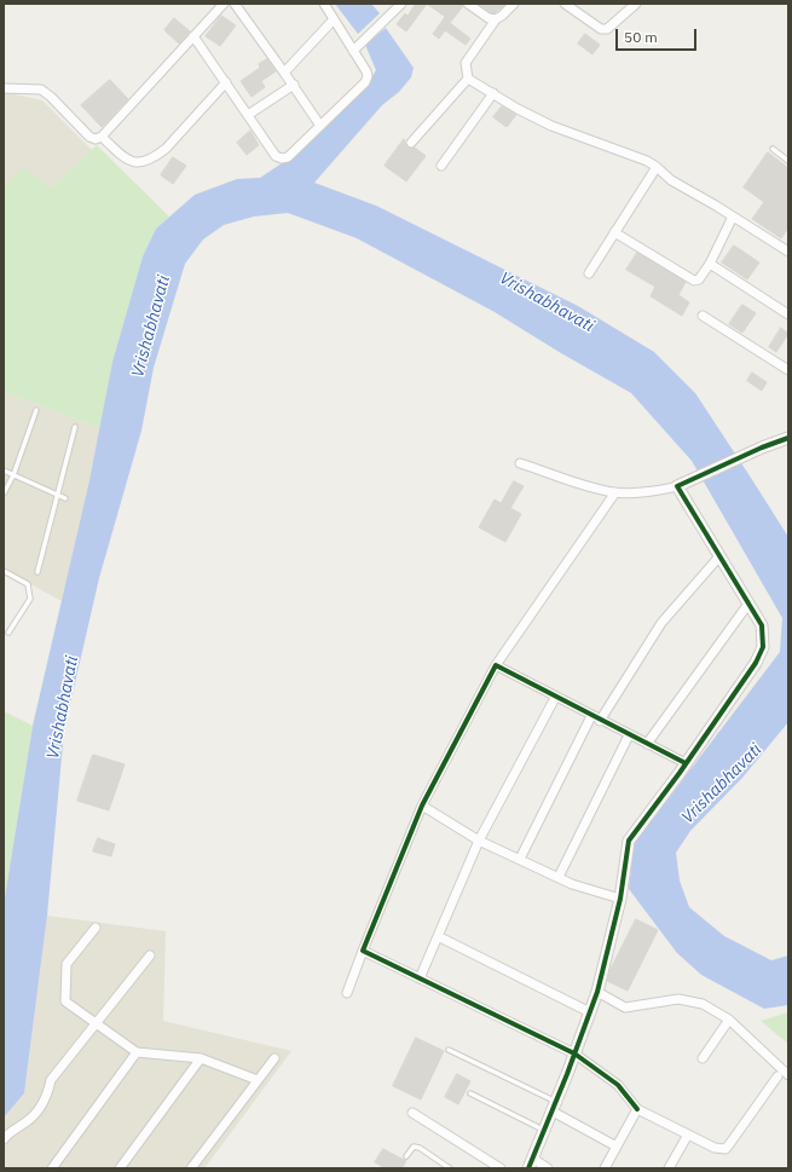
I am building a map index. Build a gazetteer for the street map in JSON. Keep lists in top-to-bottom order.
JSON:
{
  "water": ["Vrishabhavati"],
  "scale_bar": "50 m"
}
